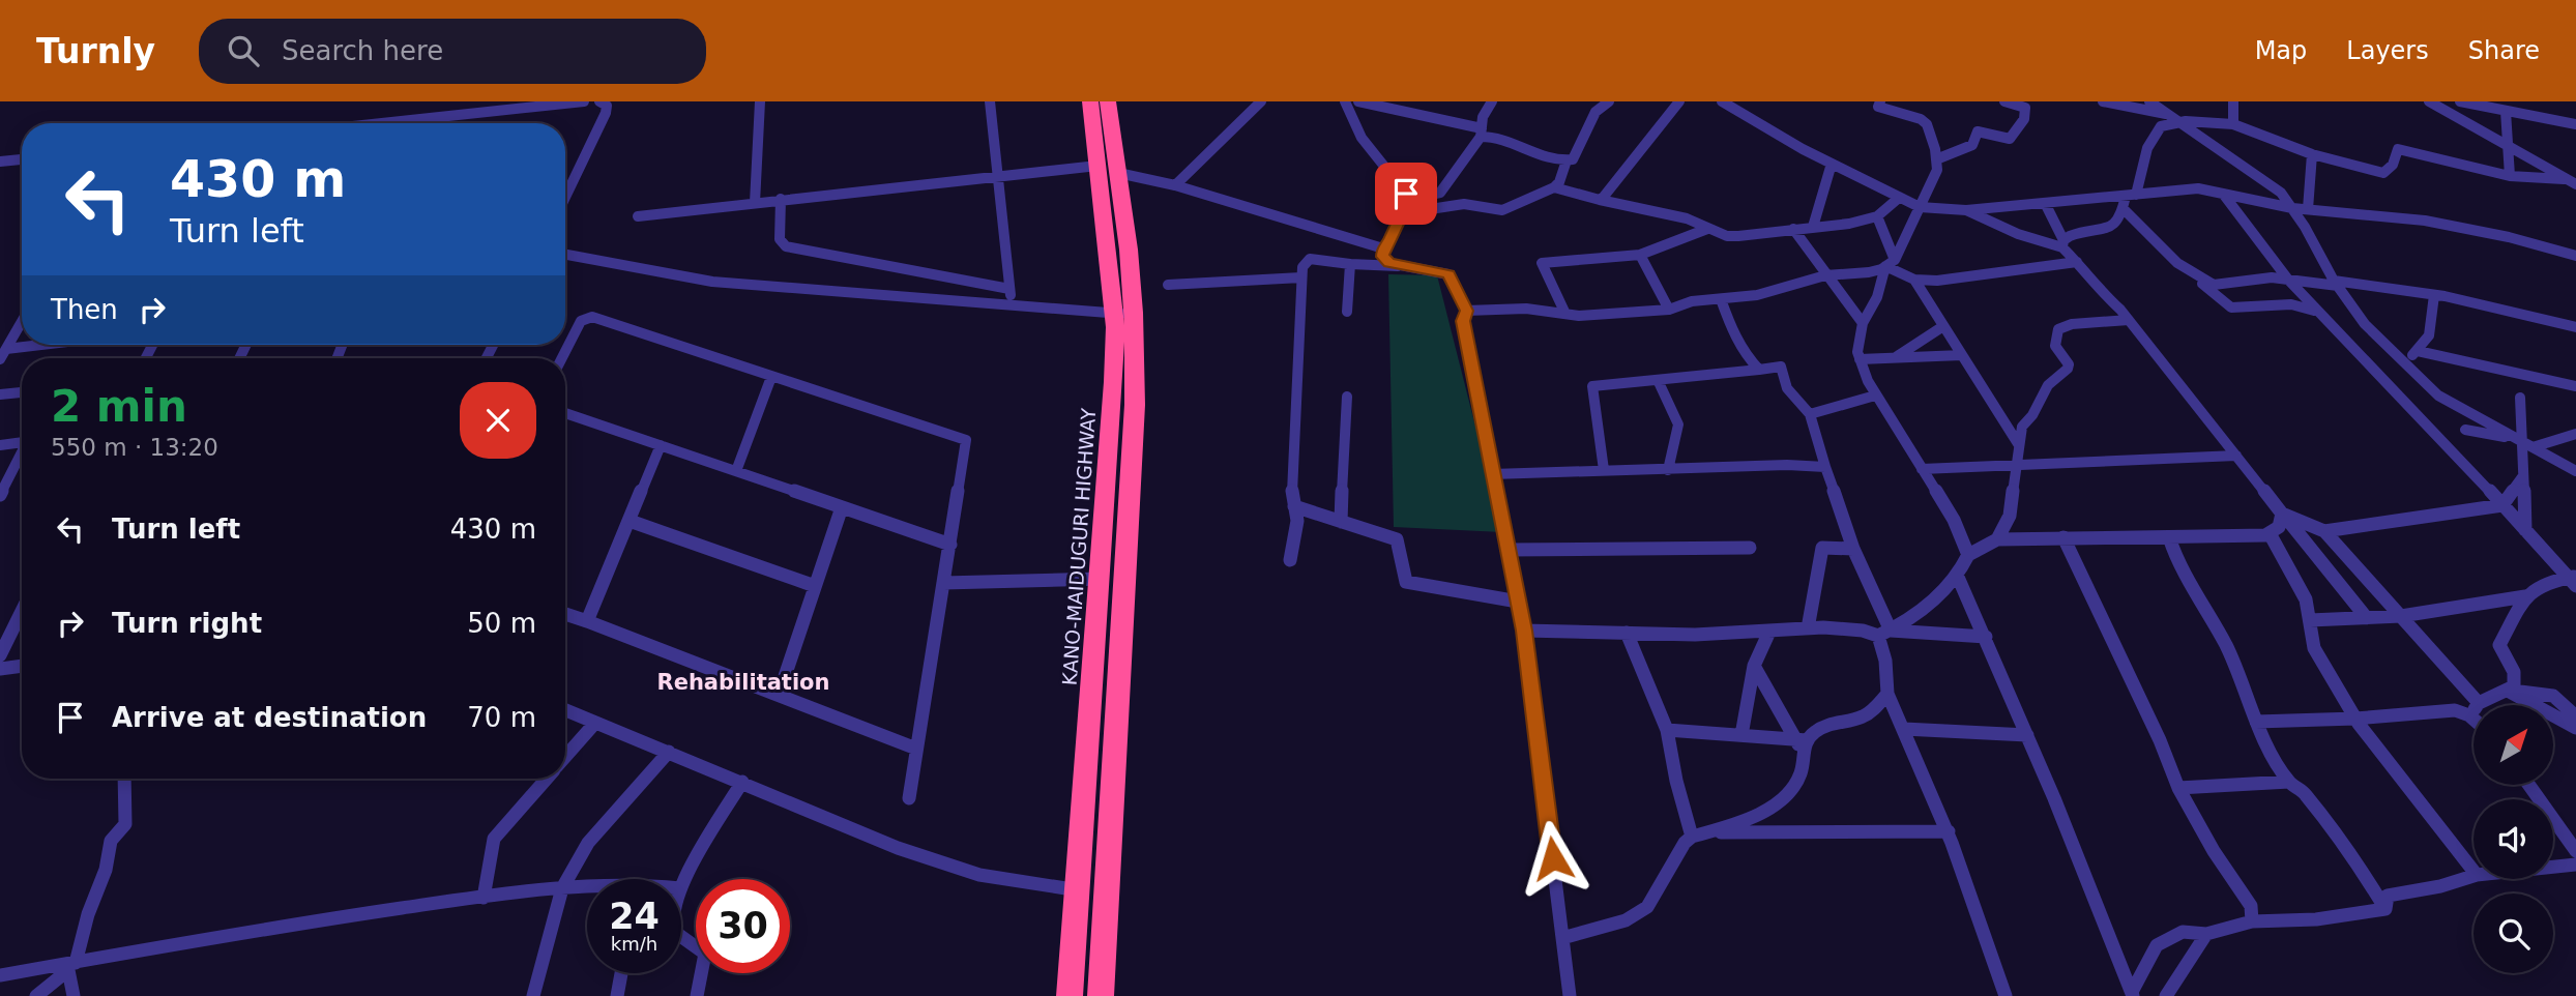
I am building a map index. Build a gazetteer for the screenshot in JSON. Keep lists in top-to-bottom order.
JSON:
{
  "streets": {
    "highway": ["KANO-MAIDUGURI HIGHWAY"]
  },
  "districts": ["Rehabilitation"],
  "north": "top right",
  "page": {
    "header": "Turnly",
    "search": "Search here",
    "nav": ["Map", "Layers", "Share"],
    "turn": ["430 m", "Turn left"],
    "then": "Then",
    "heading": ["2 min", "550 m · 13:20"],
    "list": [
      {
        "name": "Turn left",
        "value": "430 m"
      },
      {
        "name": "Turn right",
        "value": "50 m"
      },
      {
        "name": "Arrive at destination",
        "value": "70 m"
      }
    ],
    "speed": "24 km/h",
    "limit": "30"
  }
}
